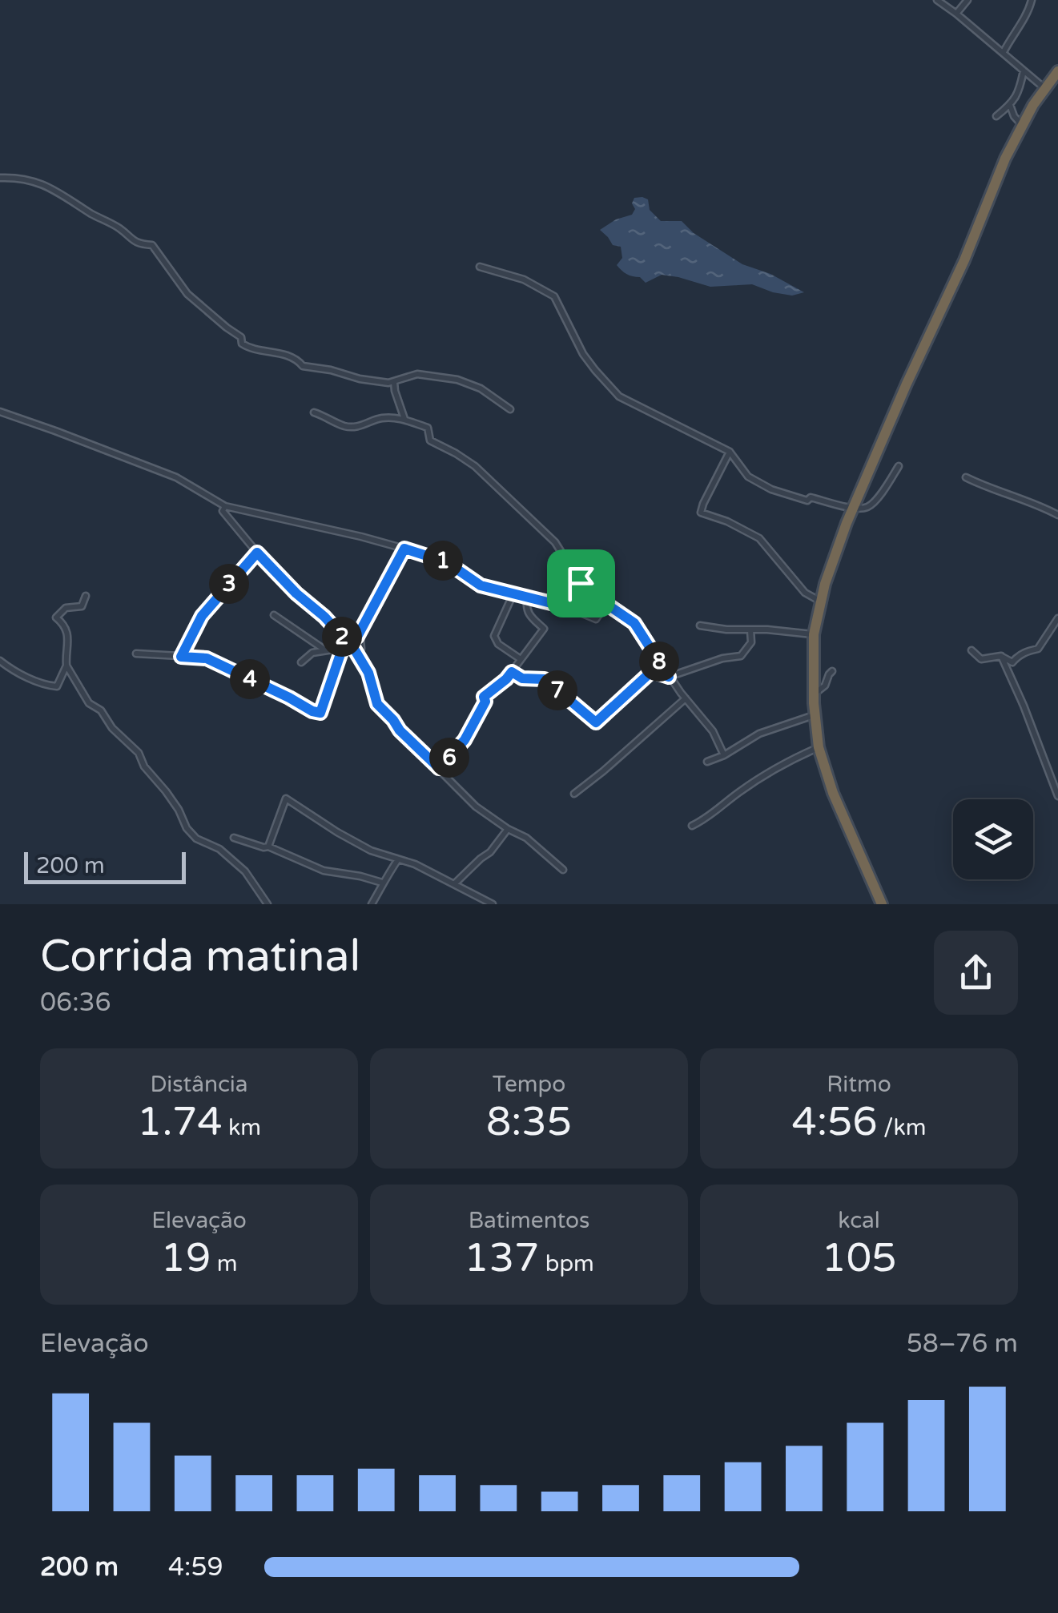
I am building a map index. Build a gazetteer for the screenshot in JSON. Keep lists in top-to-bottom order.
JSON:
{
  "scale_bar": "200 m",
  "page": {
    "pins": [
      "1",
      "3",
      "2",
      "8",
      "4",
      "7",
      "6"
    ],
    "scale": "200 m",
    "heading": ["Corrida matinal", "06:36"],
    "stats": [
      ["Distância", "1.74 km"],
      ["Tempo", "8:35"],
      ["Ritmo", "4:56 /km"],
      ["Elevação", "19 m"],
      ["Batimentos", "137 bpm"],
      ["kcal", "105"]
    ],
    "chart": ["Elevação", "58–76 m"],
    "list": [
      {
        "name": "200 m",
        "note": "4:59"
      }
    ]
  }
}
